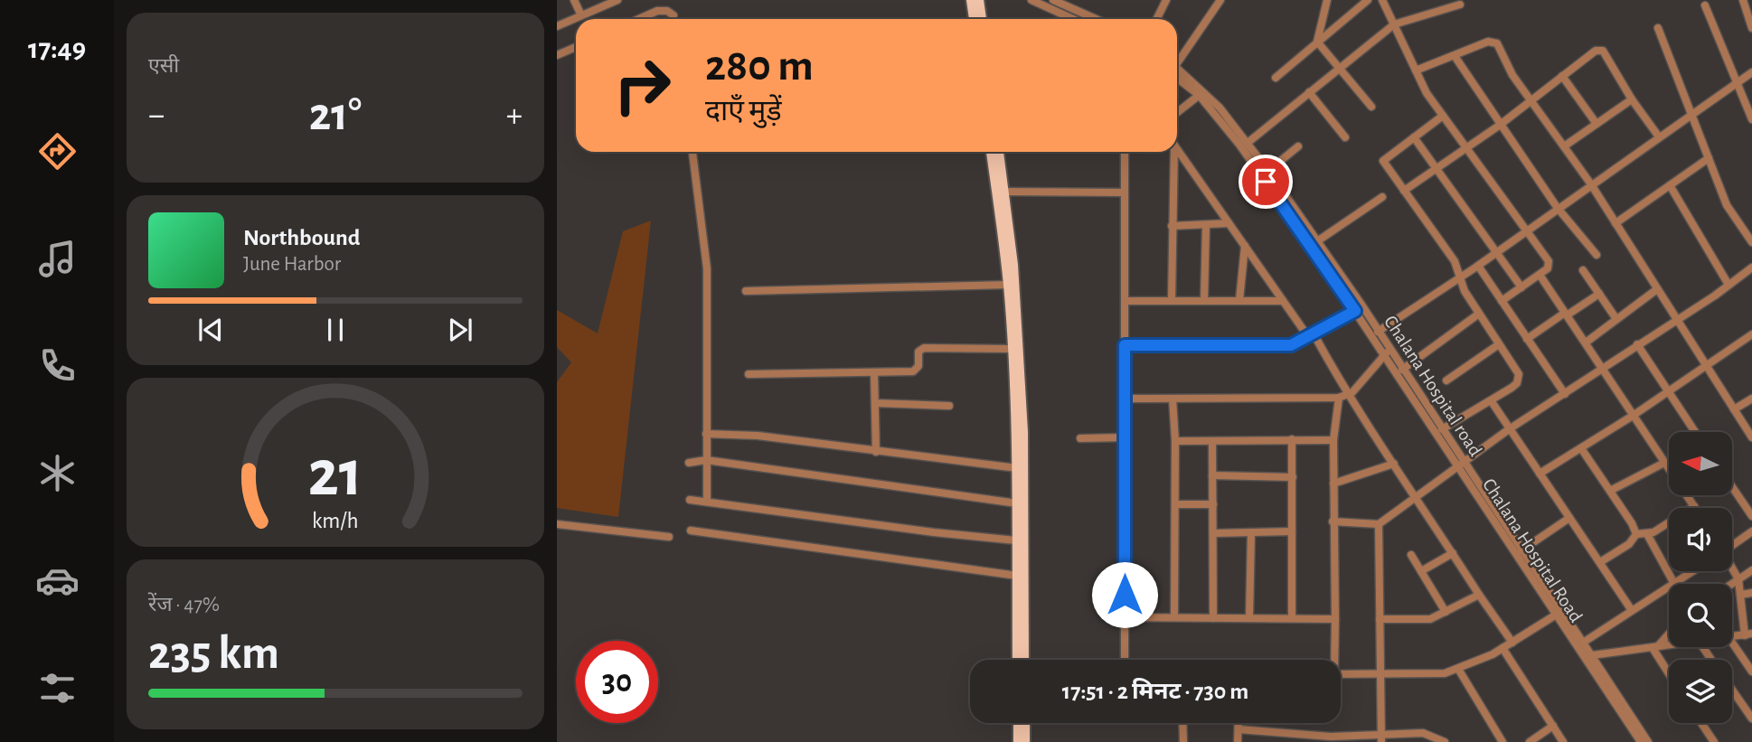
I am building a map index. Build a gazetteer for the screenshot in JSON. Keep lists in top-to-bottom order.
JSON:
{
  "streets": {
    "street": ["Chalana Hospital road", "Chalana Hospital Road"]
  },
  "crossings": [
    ["Chalana Hospital road", "Chalana Hospital Road"]
  ],
  "north": "left",
  "page": {
    "tabs": "17:49",
    "tile": [
      "एसी",
      ["रेंज · 47%", "235 km"]
    ],
    "turn": ["280 m", "दाएँ मुड़ें"],
    "heat": ["−", "21°", "+"],
    "song": ["Northbound", "June Harbor"],
    "limit": "30",
    "trip": "17:51 · 2 मिनट · 730 m",
    "gauge": ["21", "km/h"]
  }
}
